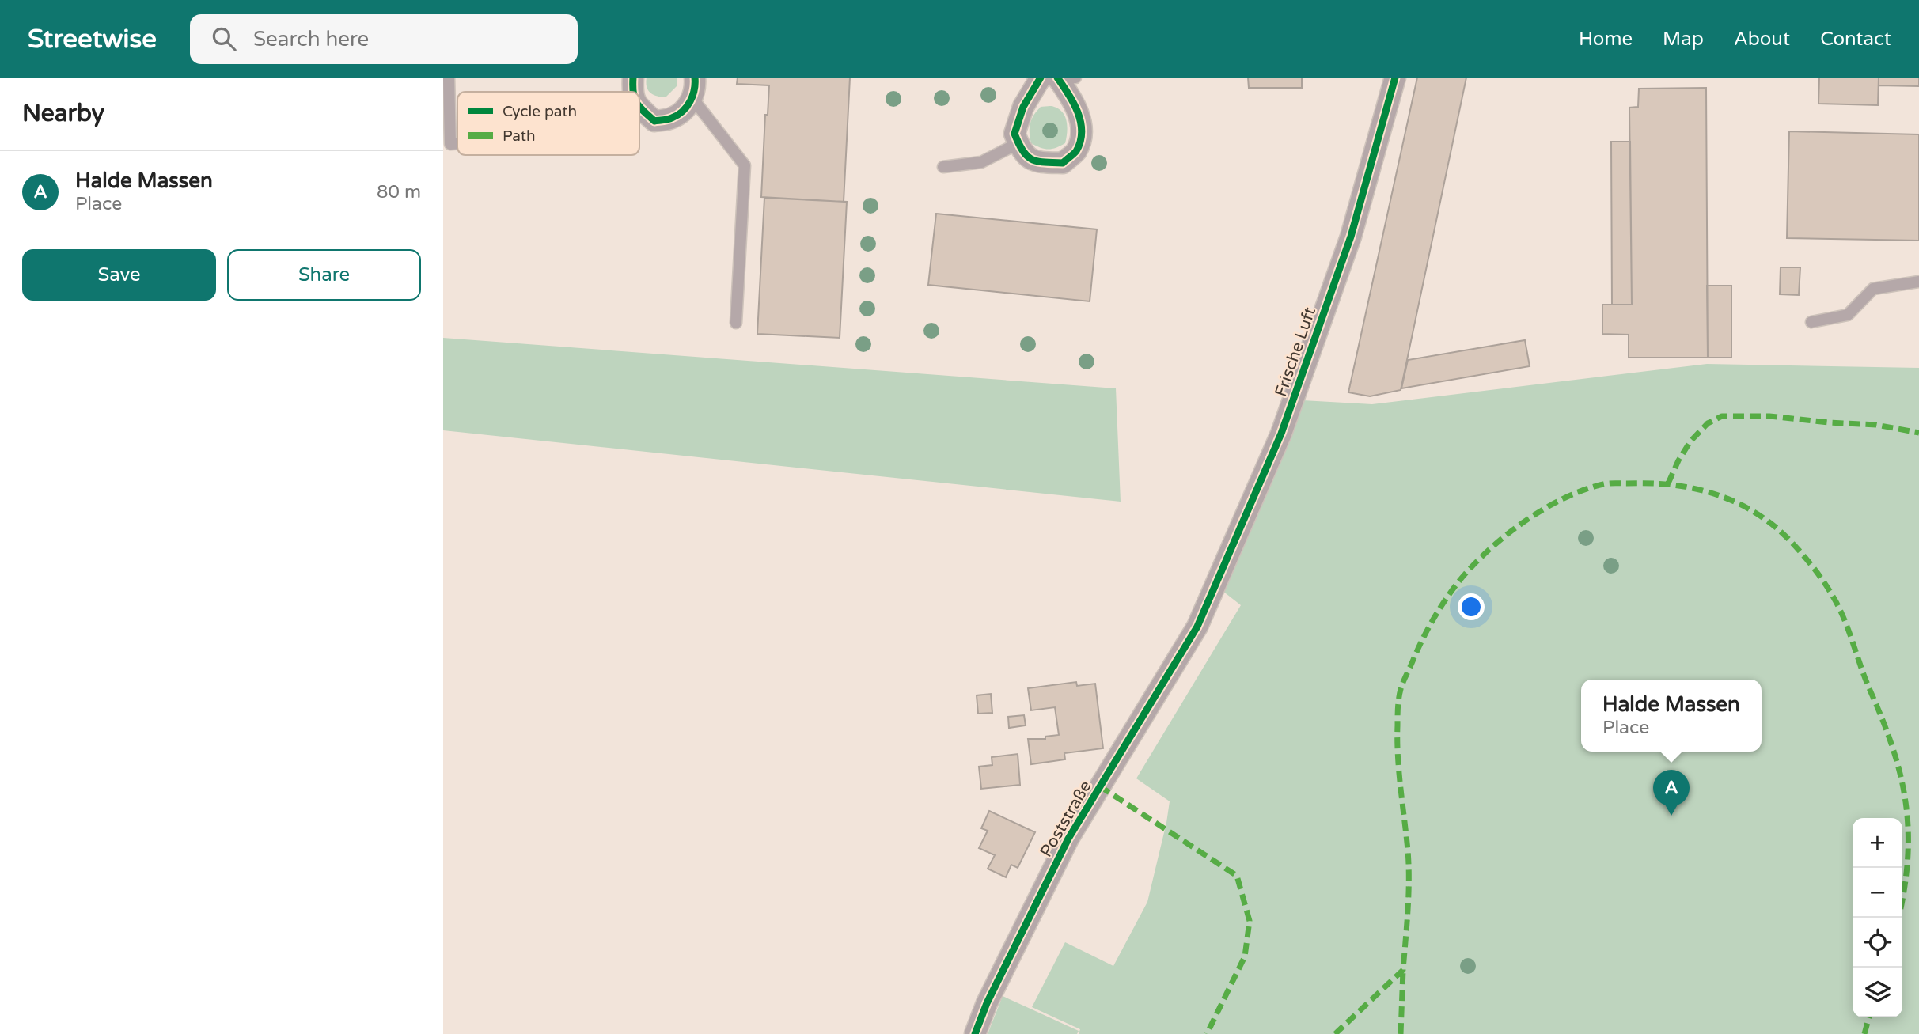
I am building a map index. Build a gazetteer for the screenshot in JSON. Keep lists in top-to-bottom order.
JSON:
{
  "streets": {
    "street": ["Frische Luft", "Poststraße"]
  },
  "crossings": [
    ["Frische Luft", "Poststraße"]
  ],
  "legend": ["Cycle path", "Path"],
  "page": {
    "header": "Streetwise",
    "search": "Search here",
    "nav": [
      "Home",
      "Map",
      "About",
      "Contact"
    ],
    "heading": "Nearby",
    "list": [
      {
        "mark": "A",
        "name": "Halde Massen",
        "note": "Place",
        "value": "80 m"
      }
    ],
    "buttons": ["Save", "Share"],
    "popup": ["Halde Massen", "Place"],
    "pins": "A",
    "map_buttons": ["+", "−"]
  }
}
